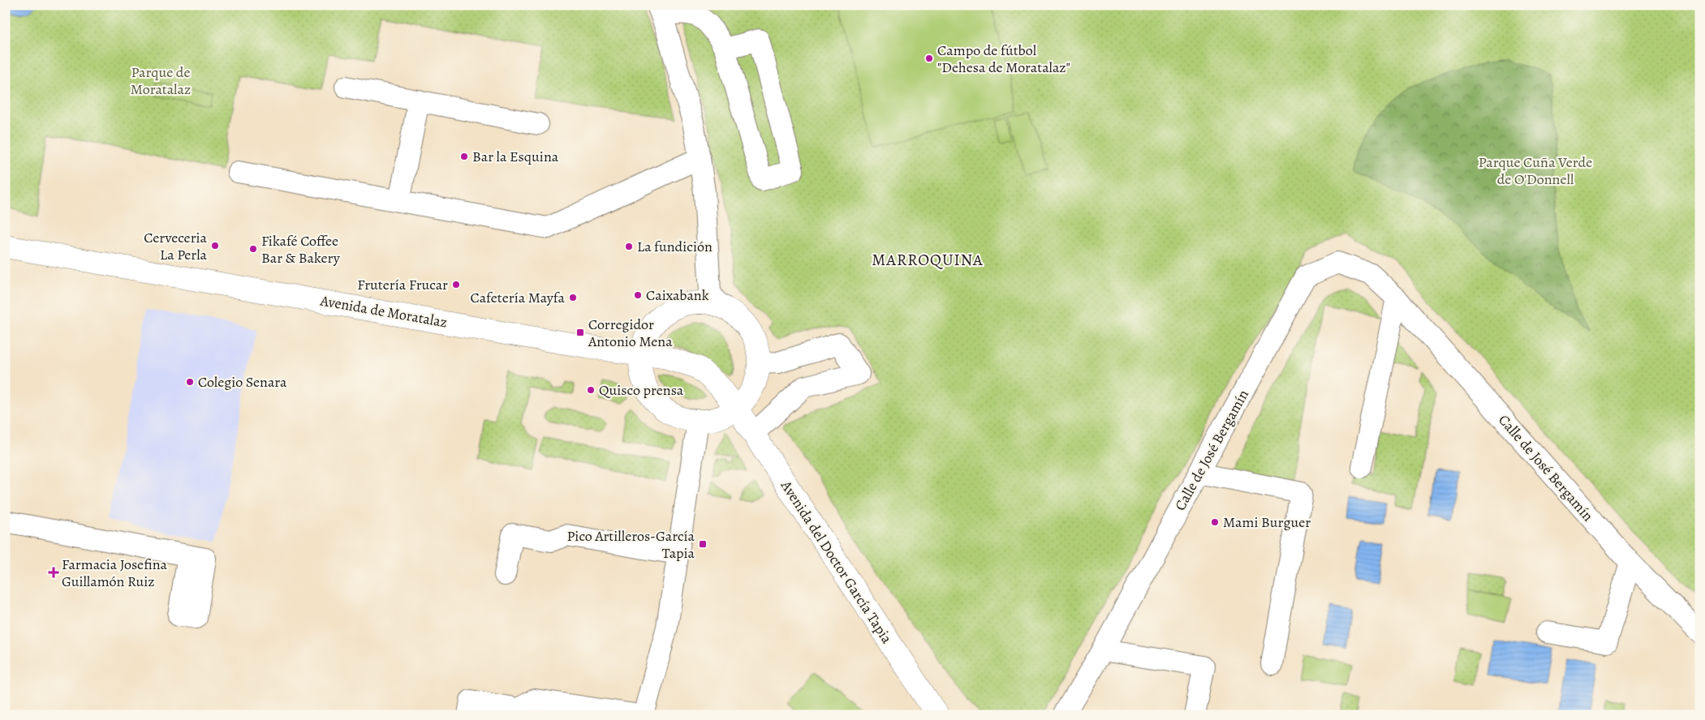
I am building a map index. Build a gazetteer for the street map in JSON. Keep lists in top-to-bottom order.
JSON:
{
  "streets": {
    "main road": ["Avenida de Moratalaz", "Avenida del Doctor García Tapia"],
    "street": ["Calle de José Bergamín"]
  },
  "crossings": [
    ["Avenida de Moratalaz", "Avenida del Doctor García Tapia"]
  ],
  "districts": ["MARROQUINA"],
  "parks": ["Parque de Moratalaz", "Parque Cuña Verde de O'Donnell"],
  "places": {
    "other": [
      "Campo de fútbol \"Dehesa de Moratalaz\"",
      "Bar la Esquina",
      "Cerveceria La Perla",
      "La fundición",
      "Fikafé Coffee Bar & Bakery",
      "Frutería Frucar",
      "Caixabank",
      "Cafetería Mayfa",
      "Colegio Senara",
      "Quisco prensa",
      "Mami Burguer"
    ],
    "transit": ["Corregidor Antonio Mena", "Pico Artilleros-García Tapia"],
    "health": ["Farmacia Josefina Guillamón Ruiz"]
  }
}
